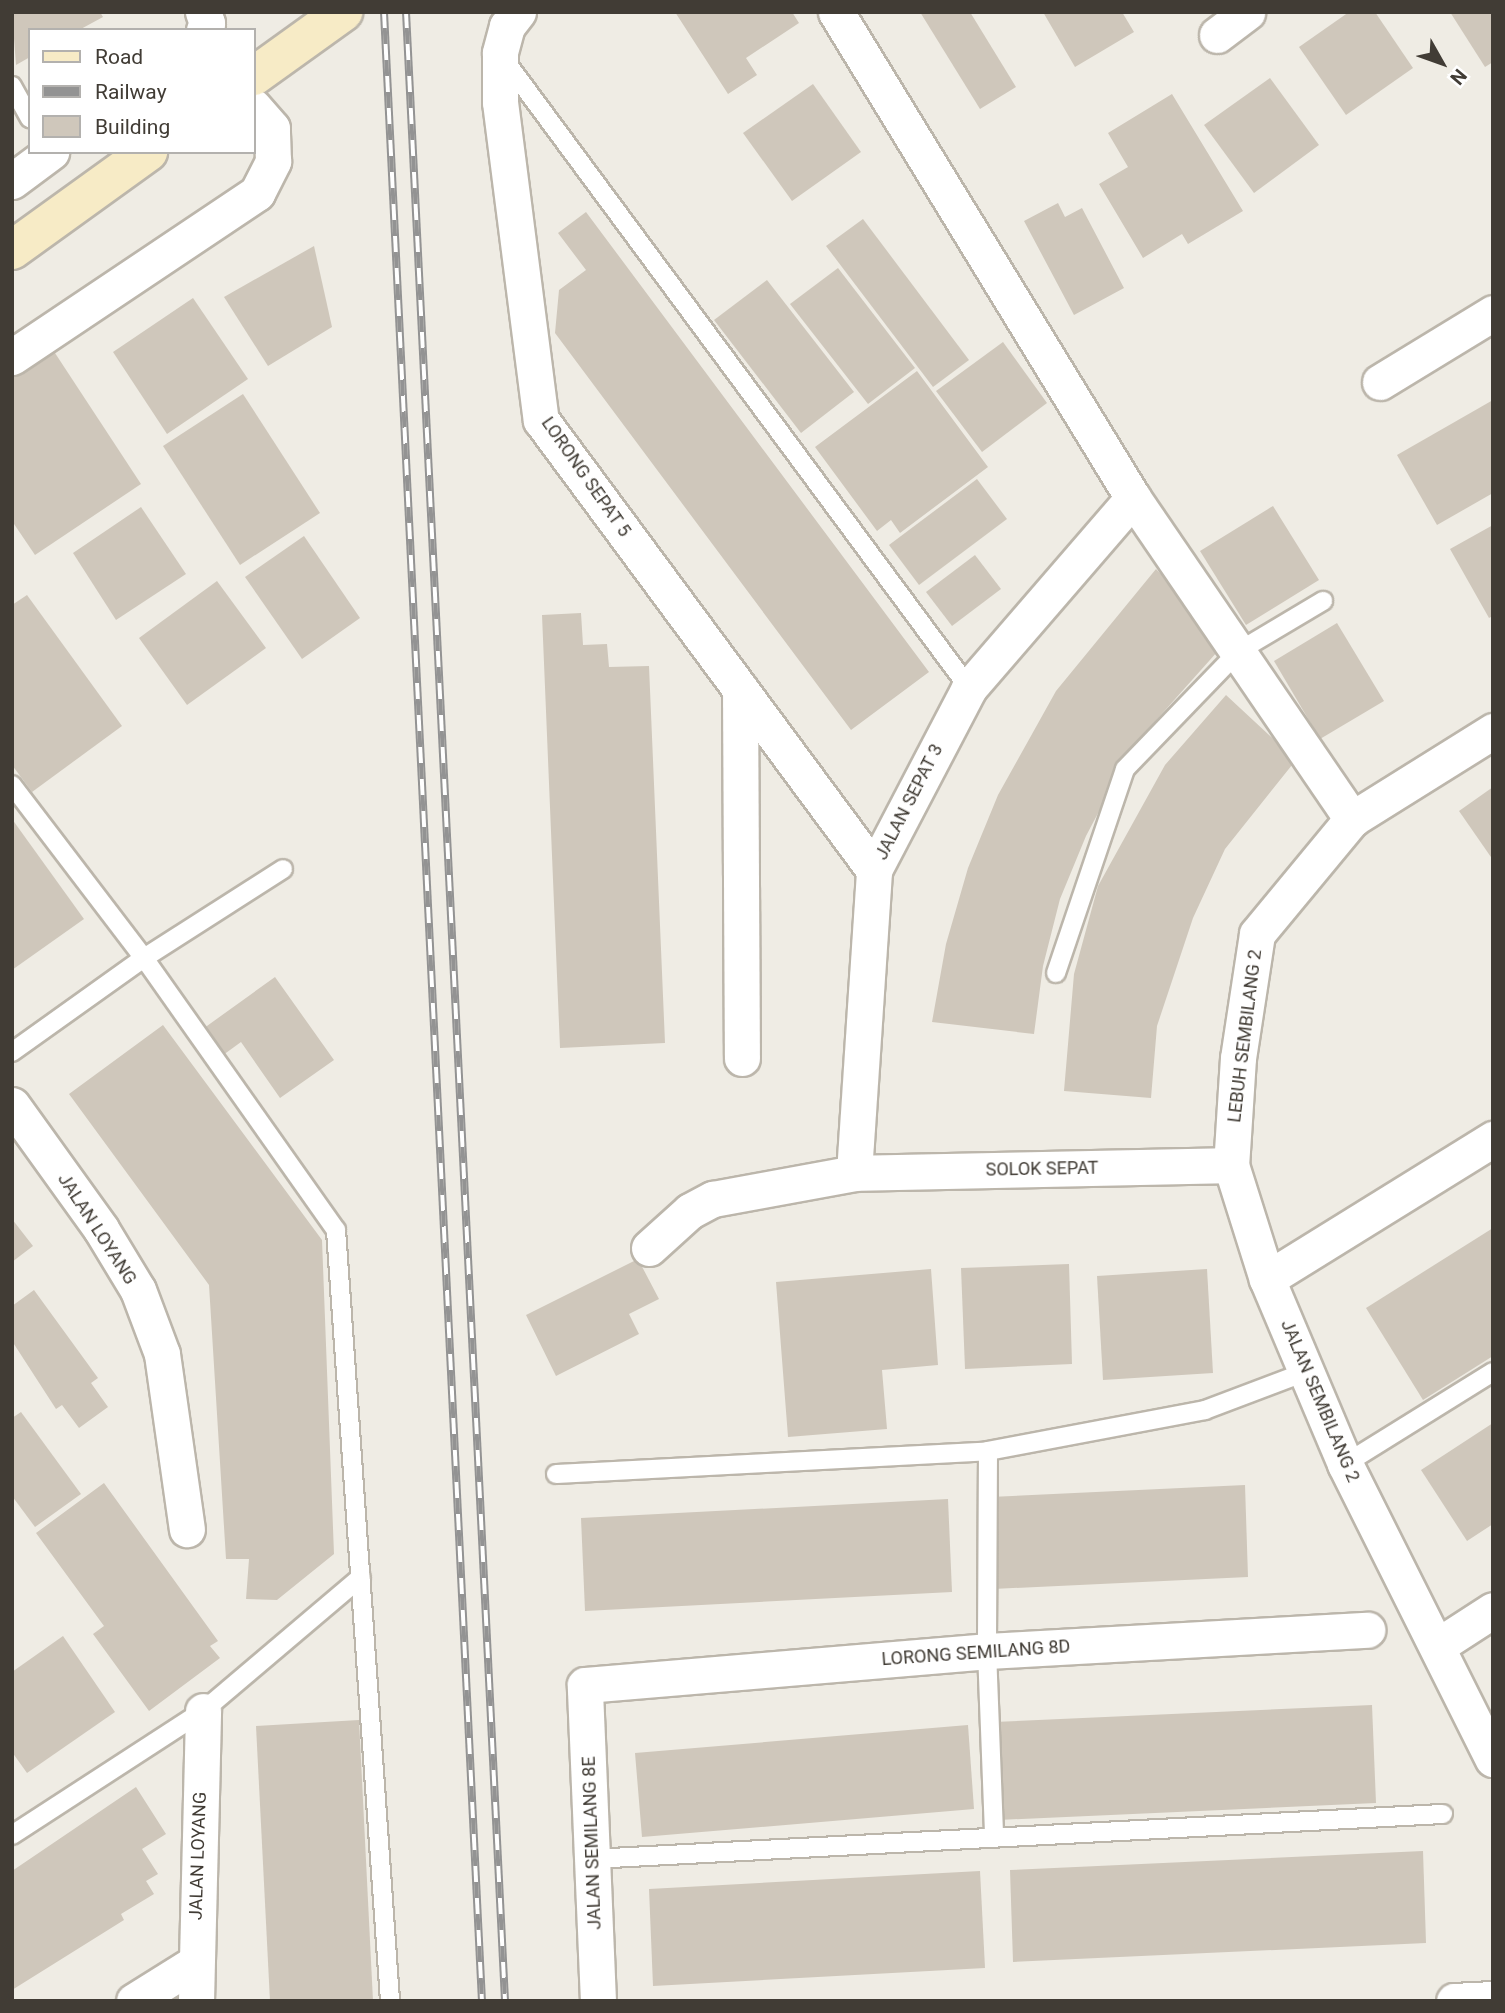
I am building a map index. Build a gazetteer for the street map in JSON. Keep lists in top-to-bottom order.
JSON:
{
  "streets": {
    "street": [
      "LORONG SEPAT 5",
      "JALAN SEPAT 3",
      "LEBUH SEMBILANG 2",
      "SOLOK SEPAT",
      "JALAN LOYANG",
      "JALAN SEMBILANG 2",
      "LORONG SEMILANG 8D",
      "JALAN SEMILANG 8E"
    ]
  },
  "crossings": [
    ["LORONG SEPAT 5", "JALAN SEPAT 3"],
    ["JALAN SEPAT 3", "SOLOK SEPAT"],
    ["LEBUH SEMBILANG 2", "SOLOK SEPAT"],
    ["LEBUH SEMBILANG 2", "JALAN SEMBILANG 2"],
    ["LORONG SEMILANG 8D", "JALAN SEMILANG 8E"]
  ],
  "legend": ["Road", "Railway", "Building"],
  "north": "bottom right"
}
